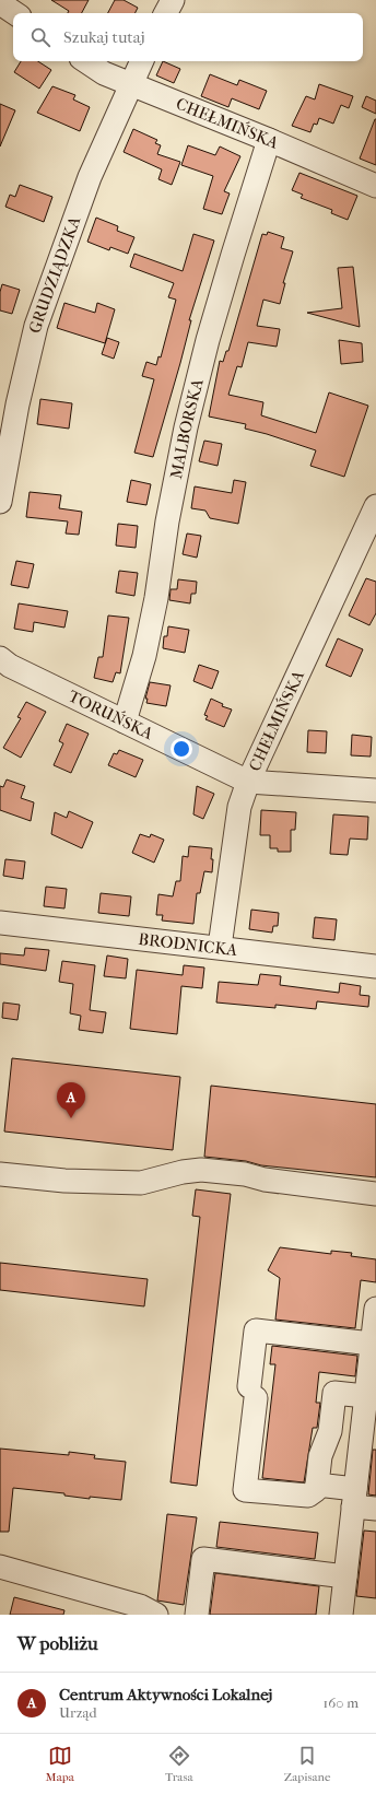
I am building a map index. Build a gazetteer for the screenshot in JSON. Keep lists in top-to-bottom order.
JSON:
{
  "streets": {
    "street": [
      "CHEŁMIŃSKA",
      "GRUDZIĄDZKA",
      "MALBORSKA",
      "TORUŃSKA",
      "BRODNICKA"
    ]
  },
  "crossings": [
    ["CHEŁMIŃSKA", "GRUDZIĄDZKA"],
    ["CHEŁMIŃSKA", "MALBORSKA"],
    ["CHEŁMIŃSKA", "TORUŃSKA"],
    ["CHEŁMIŃSKA", "BRODNICKA"],
    ["MALBORSKA", "TORUŃSKA"]
  ],
  "page": {
    "search": "Szukaj tutaj",
    "pins": "A",
    "heading": "W pobliżu",
    "list": [
      {
        "mark": "A",
        "name": "Centrum Aktywności Lokalnej",
        "note": "Urząd",
        "value": "160 m"
      }
    ],
    "nav": ["Mapa", "Trasa", "Zapisane"]
  }
}
